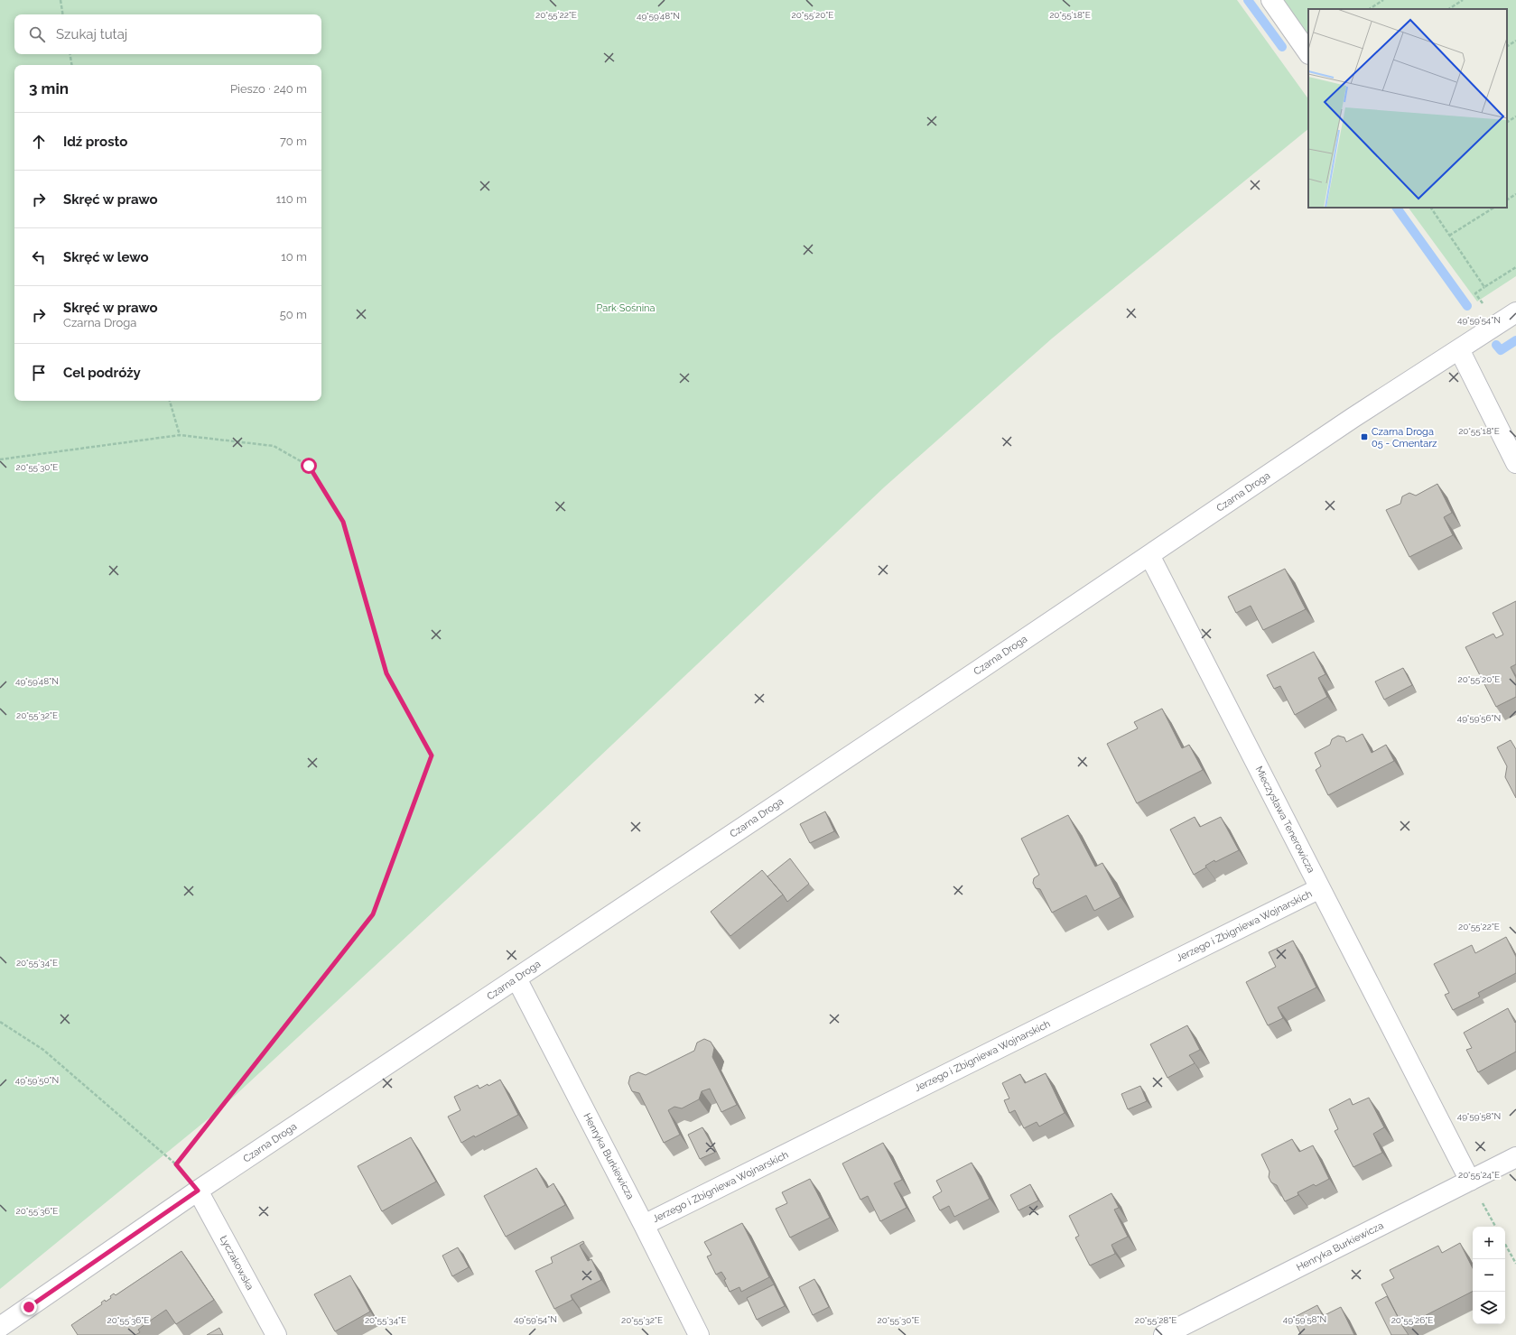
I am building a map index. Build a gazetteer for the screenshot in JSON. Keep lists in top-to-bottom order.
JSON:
{
  "streets": {
    "street": [
      "Czarna Droga",
      "Mieczysława Tenerowicza",
      "Jerzego i Zbigniewa Wojnarskich",
      "Henryka Burkiewicza",
      "Łyczakowska"
    ]
  },
  "crossings": [
    ["Czarna Droga", "Mieczysława Tenerowicza"],
    ["Czarna Droga", "Henryka Burkiewicza"],
    ["Czarna Droga", "Łyczakowska"],
    ["Mieczysława Tenerowicza", "Jerzego i Zbigniewa Wojnarskich"],
    ["Mieczysława Tenerowicza", "Henryka Burkiewicza"],
    ["Jerzego i Zbigniewa Wojnarskich", "Henryka Burkiewicza"]
  ],
  "parks": ["Park Sośnina"],
  "places": {
    "transit": ["Czarna Droga 05 - Cmentarz"]
  },
  "page": {
    "search": "Szukaj tutaj",
    "heading": ["3 min", "Pieszo · 240 m"],
    "list": [
      ["Idź prosto", "70 m"],
      ["Skręć w prawo", "110 m"],
      ["Skręć w lewo", "10 m"],
      ["Skręć w prawo", "Czarna Droga", "50 m"],
      "Cel podróży"
    ],
    "map_buttons": ["+", "−"]
  },
  "coordinates": [
    "20°55'22\"E",
    "20°55'20\"E",
    "20°55'18\"E",
    "49°59'48\"N",
    "49°59'54\"N",
    "20°55'30\"E",
    "20°55'32\"E",
    "49°59'56\"N",
    "20°55'34\"E",
    "49°59'50\"N",
    "49°59'58\"N",
    "20°55'24\"E",
    "20°55'36\"E",
    "20°55'28\"E",
    "20°55'26\"E"
  ]
}
